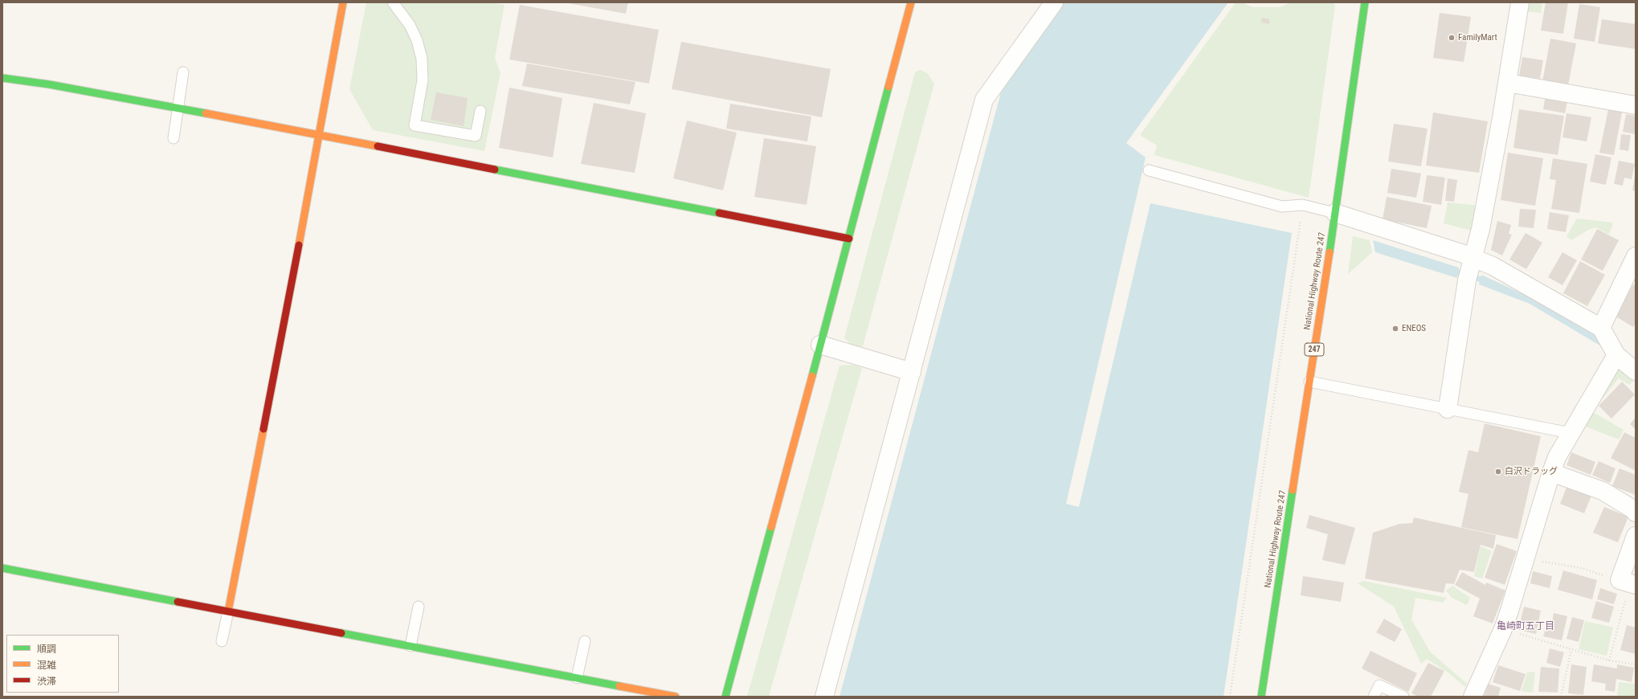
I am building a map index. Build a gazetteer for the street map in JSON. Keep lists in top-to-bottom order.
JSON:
{
  "streets": {
    "main road": ["National Highway Route 247", "247"]
  },
  "districts": ["亀崎町五丁目"],
  "places": ["FamilyMart", "ENEOS", "白沢ドラッグ"],
  "legend": ["順調", "混雑", "渋滞"]
}
